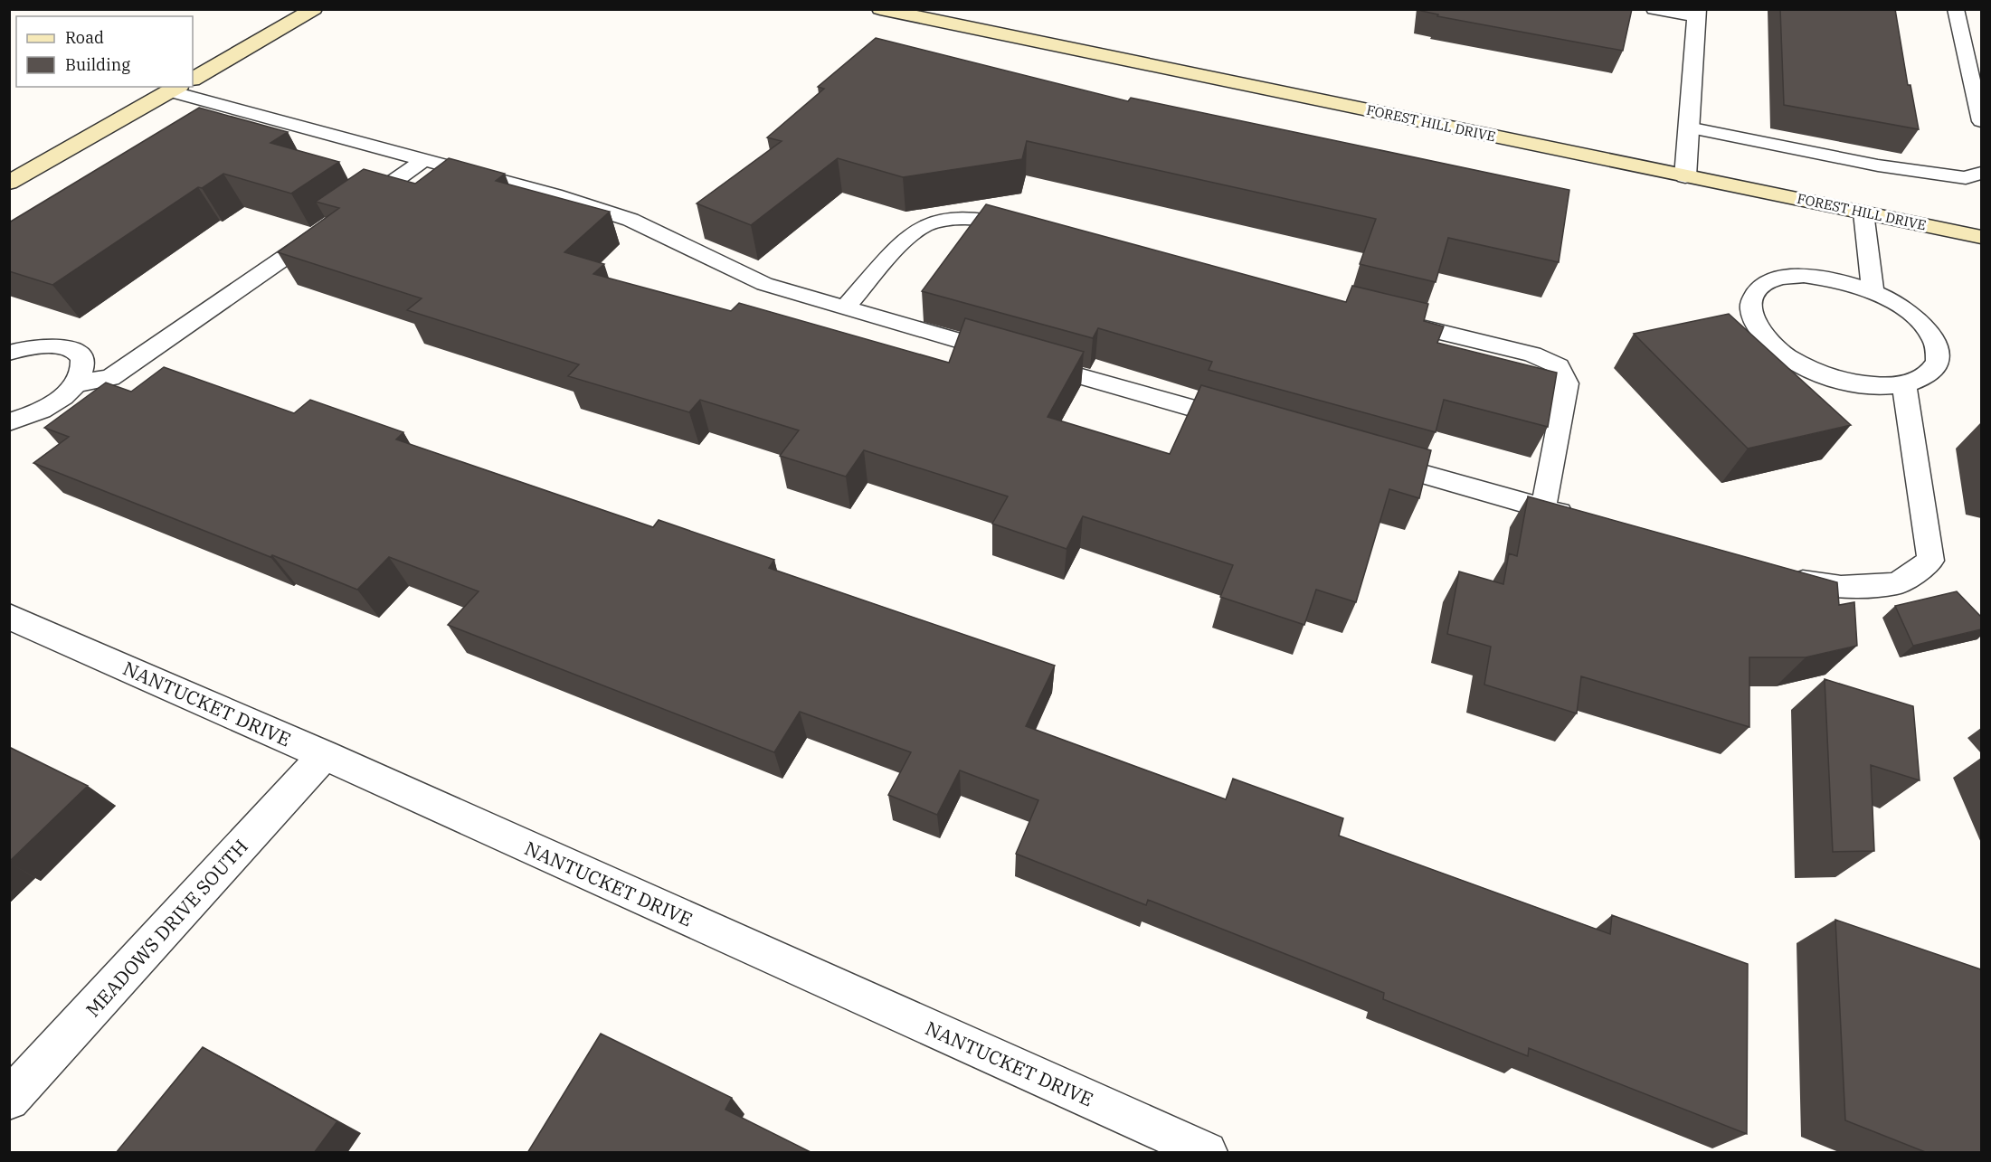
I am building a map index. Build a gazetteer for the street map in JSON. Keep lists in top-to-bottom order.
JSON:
{
  "streets": {
    "main road": ["FOREST HILL DRIVE"],
    "street": ["NANTUCKET DRIVE", "MEADOWS DRIVE SOUTH"]
  },
  "crossings": [
    ["NANTUCKET DRIVE", "MEADOWS DRIVE SOUTH"]
  ],
  "legend": ["Road", "Building"]
}
